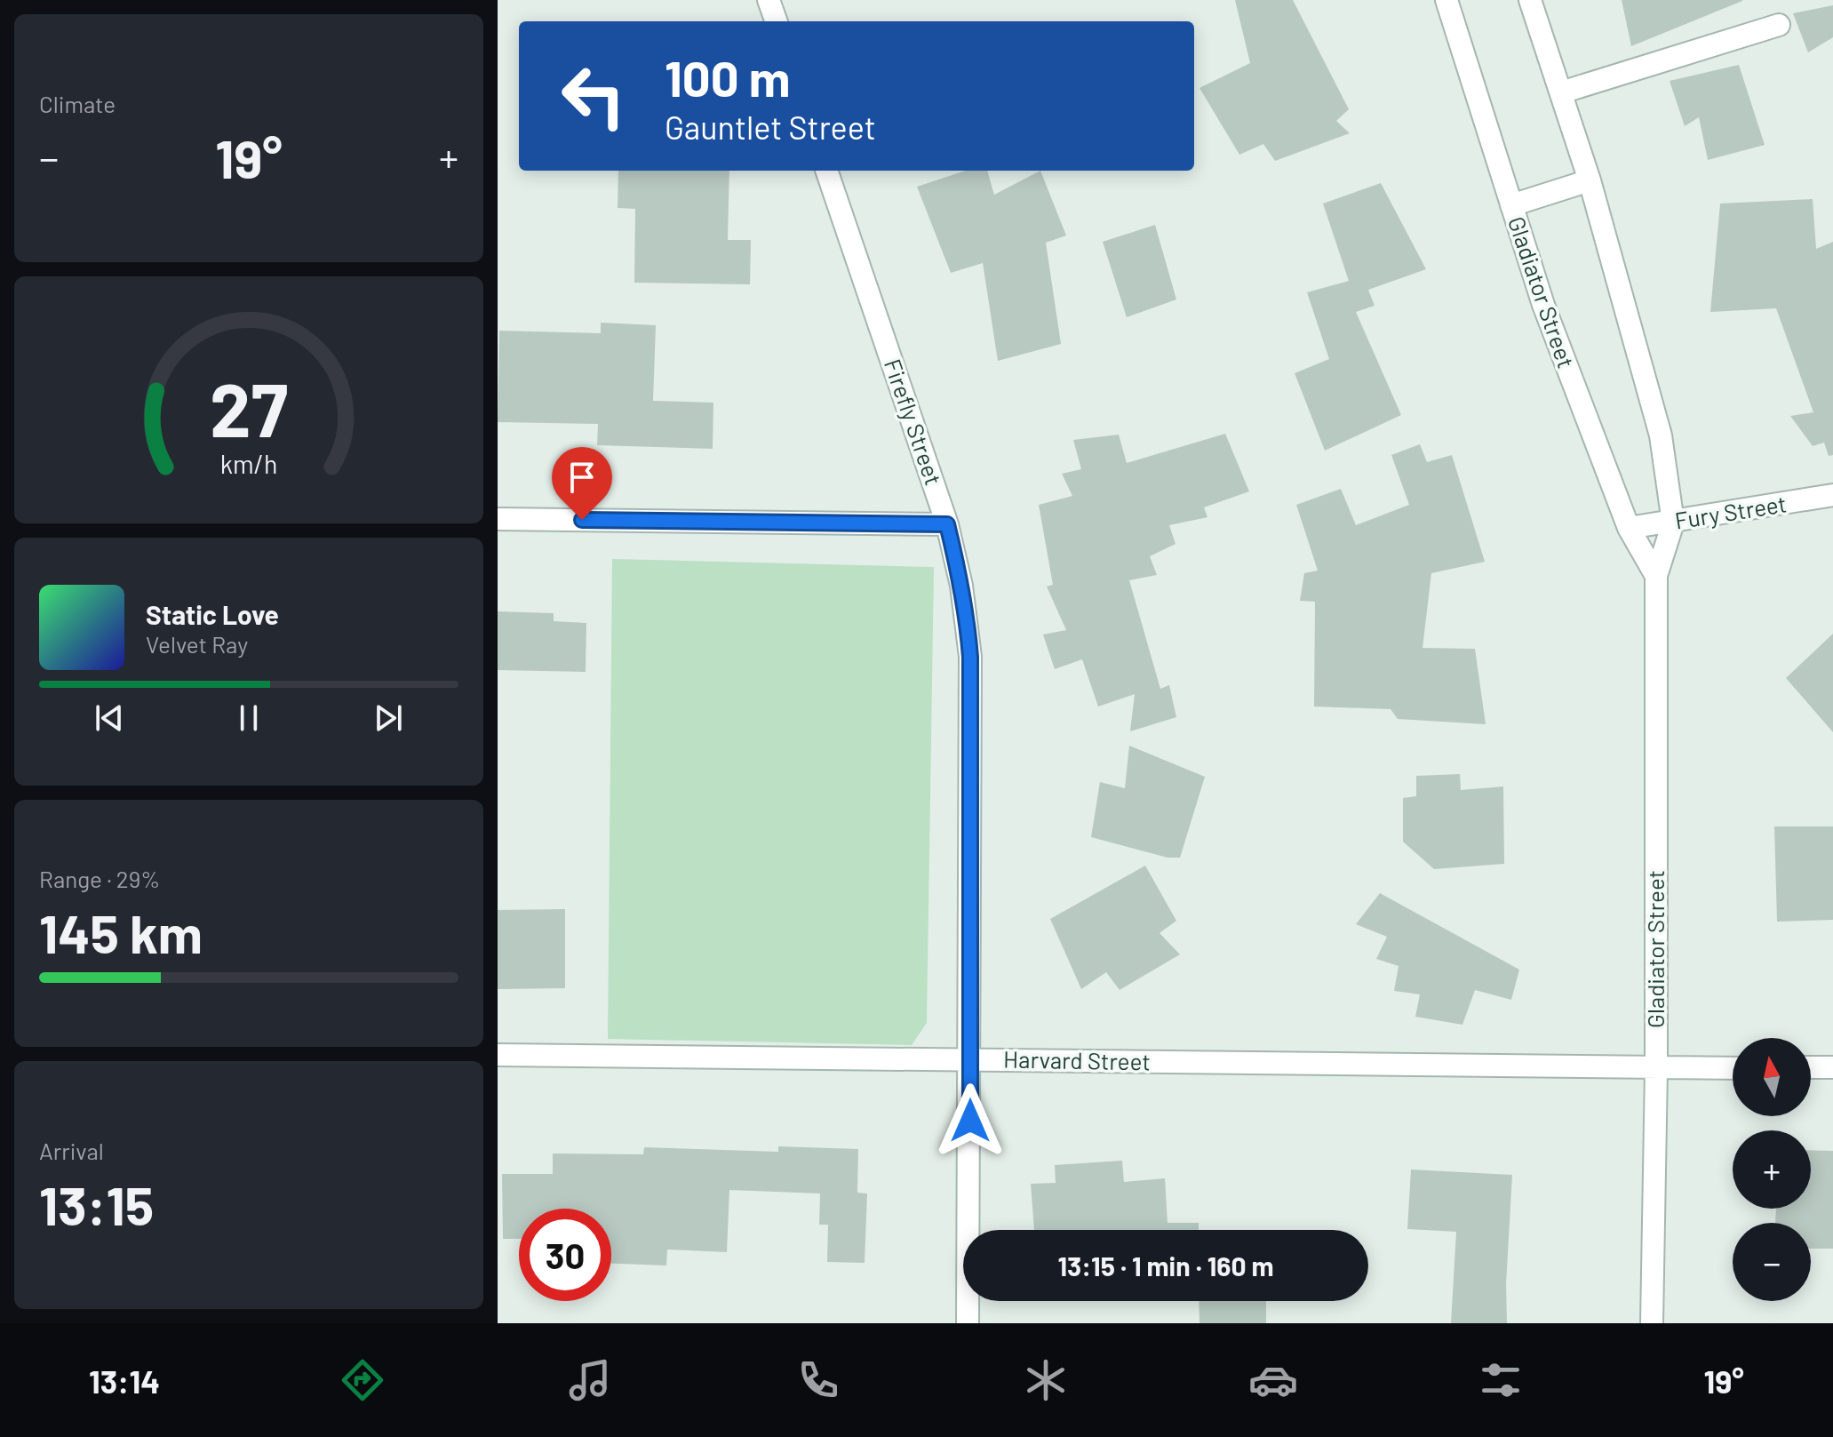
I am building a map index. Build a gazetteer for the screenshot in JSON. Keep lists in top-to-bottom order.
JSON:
{
  "streets": {
    "street": [
      "Gladiator Street",
      "Firefly Street",
      "Fury Street",
      "Harvard Street"
    ]
  },
  "crossings": [
    ["Gladiator Street", "Fury Street"],
    ["Gladiator Street", "Harvard Street"],
    ["Firefly Street", "Harvard Street"]
  ],
  "north": "top",
  "page": {
    "tile": [
      "Climate",
      ["Range · 29%", "145 km"],
      ["Arrival", "13:15"]
    ],
    "turn": ["100 m", "Gauntlet Street"],
    "heat": ["−", "19°", "+"],
    "song": ["Static Love", "Velvet Ray"],
    "map_buttons": ["+", "−"],
    "limit": "30",
    "trip": "13:15 · 1 min · 160 m",
    "tabs": ["13:14", "19°"],
    "gauge": ["27", "km/h"]
  }
}
